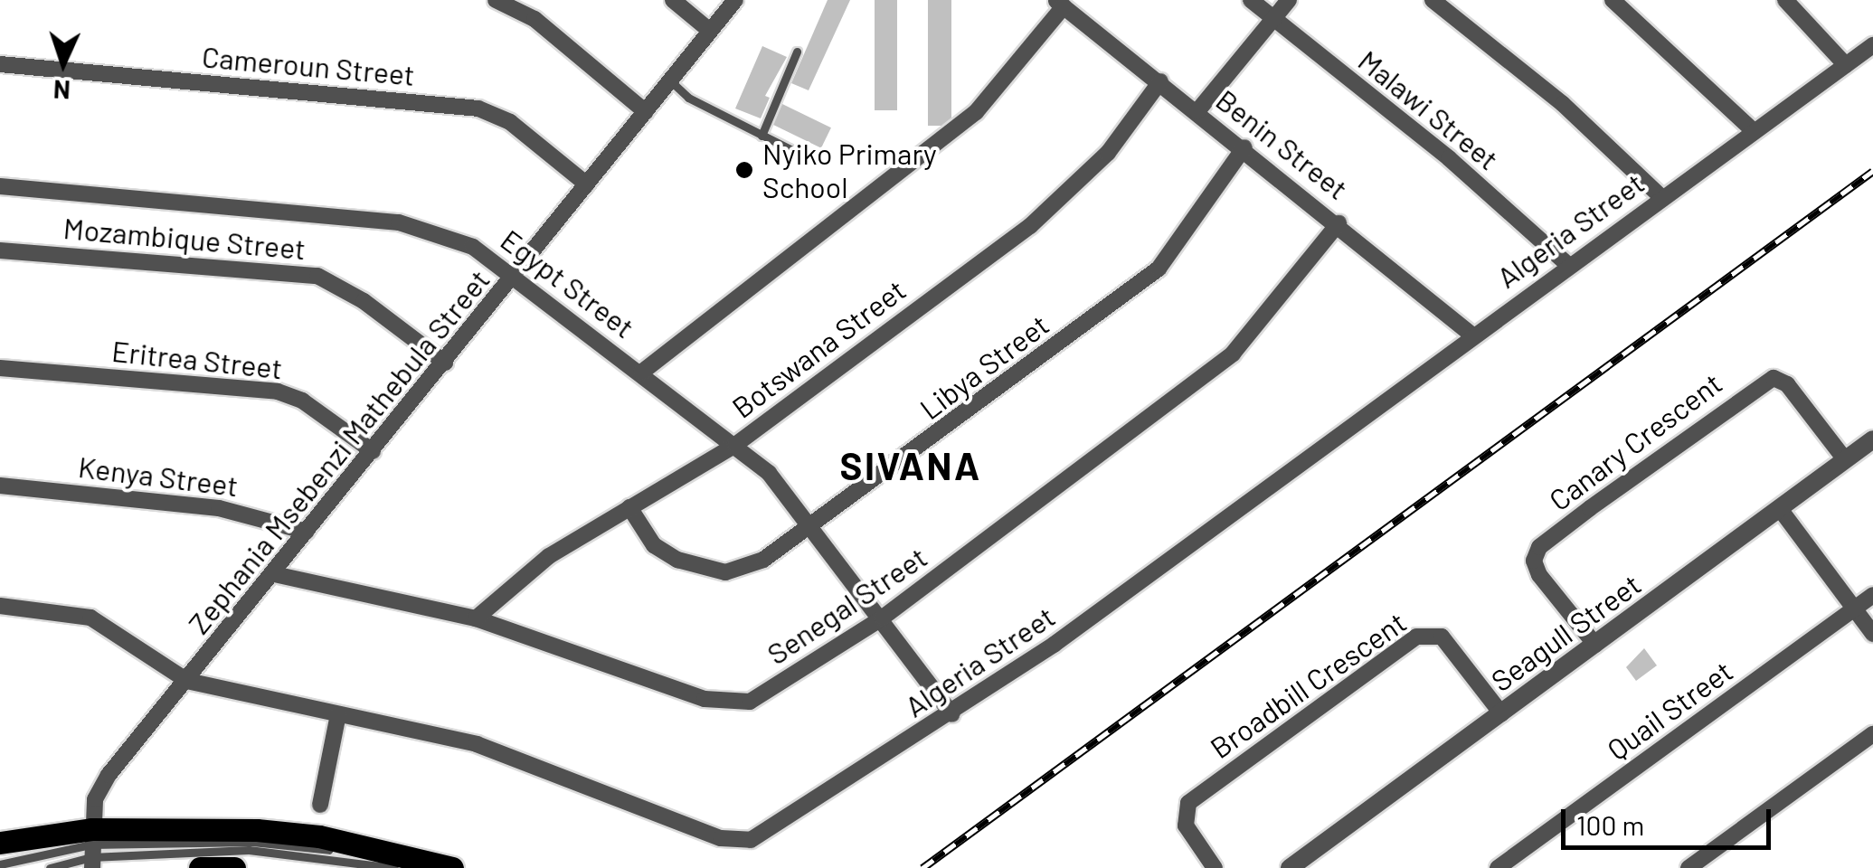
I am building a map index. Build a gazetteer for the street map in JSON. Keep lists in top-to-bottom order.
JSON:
{
  "streets": {
    "street": [
      "Cameroun Street",
      "Malawi Street",
      "Benin Street",
      "Algeria Street",
      "Mozambique Street",
      "Egypt Street",
      "Botswana Street",
      "Eritrea Street",
      "Libya Street",
      "Canary Crescent",
      "Zephania Msebenzi Mathebula Street",
      "Kenya Street",
      "Senegal Street",
      "Seagull Street",
      "Broadbill Crescent",
      "Quail Street"
    ]
  },
  "crossings": [
    ["Cameroun Street", "Zephania Msebenzi Mathebula Street"],
    ["Malawi Street", "Algeria Street"],
    ["Benin Street", "Algeria Street"],
    ["Benin Street", "Botswana Street"],
    ["Benin Street", "Libya Street"],
    ["Benin Street", "Senegal Street"],
    ["Algeria Street", "Egypt Street"],
    ["Algeria Street", "Zephania Msebenzi Mathebula Street"],
    ["Mozambique Street", "Zephania Msebenzi Mathebula Street"],
    ["Egypt Street", "Botswana Street"],
    ["Egypt Street", "Libya Street"],
    ["Egypt Street", "Zephania Msebenzi Mathebula Street"],
    ["Egypt Street", "Senegal Street"],
    ["Botswana Street", "Libya Street"],
    ["Botswana Street", "Senegal Street"],
    ["Eritrea Street", "Zephania Msebenzi Mathebula Street"],
    ["Canary Crescent", "Seagull Street"],
    ["Zephania Msebenzi Mathebula Street", "Kenya Street"],
    ["Zephania Msebenzi Mathebula Street", "Senegal Street"],
    ["Seagull Street", "Broadbill Crescent"]
  ],
  "districts": ["SIVANA"],
  "places": ["Nyiko Primary School"],
  "scale_bar": "100 m",
  "north": "bottom"
}
